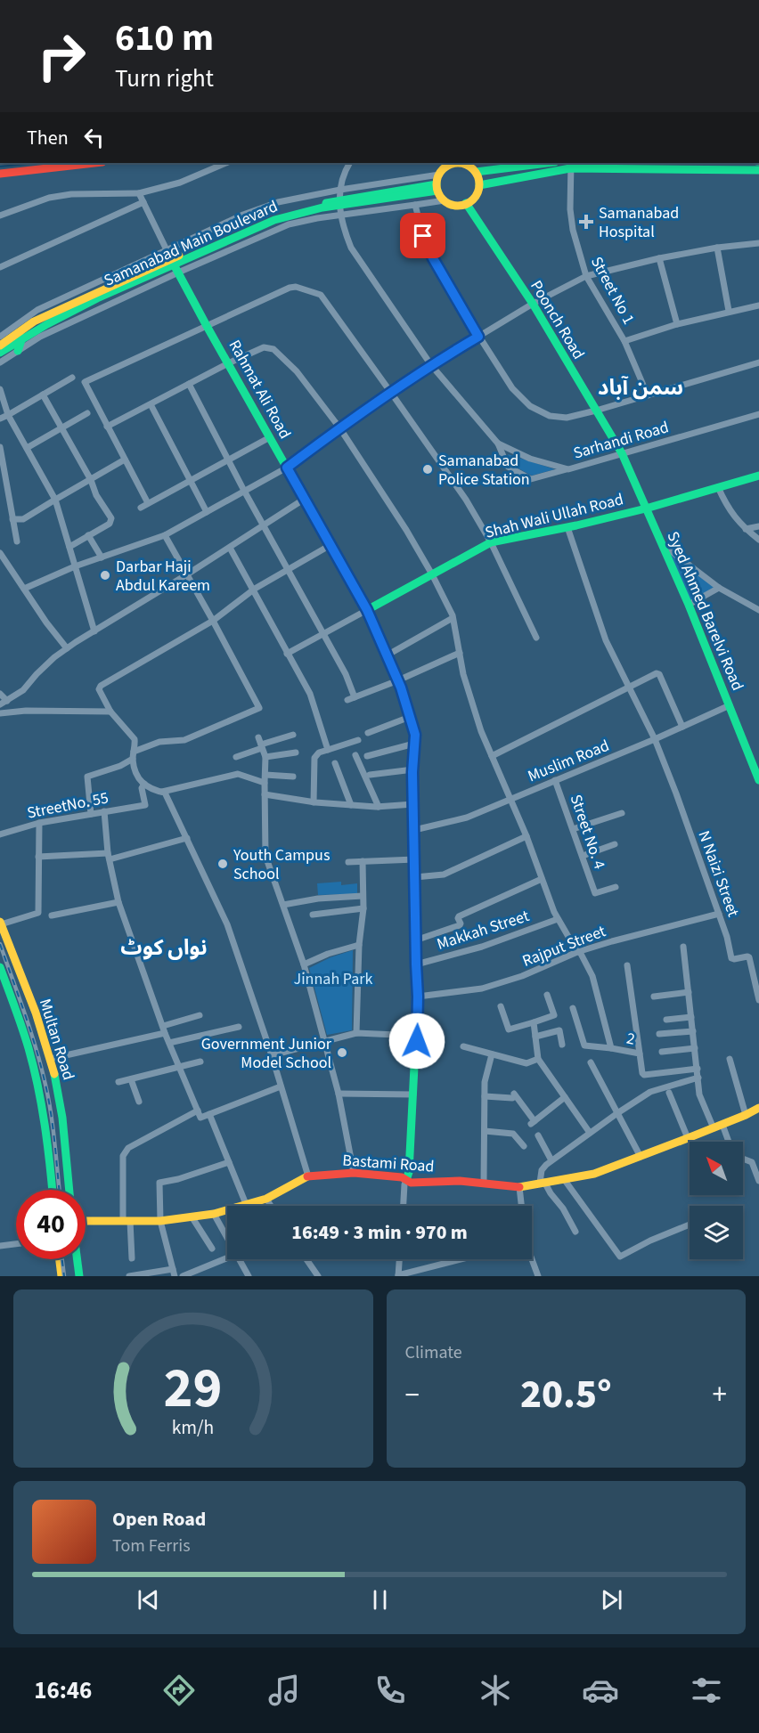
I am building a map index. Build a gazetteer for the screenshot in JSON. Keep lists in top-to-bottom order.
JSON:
{
  "streets": {
    "main road": [
      "Samanabad Main Boulevard",
      "Poonch Road",
      "Rahmat Ali Road",
      "Shah Wali Ullah Road",
      "Syed Ahmed Barelvi Road",
      "Multan Road",
      "Bastami Road"
    ],
    "street": [
      "Street No 1",
      "Sarhandi Road",
      "Muslim Road",
      "StreetNo. 55",
      "Street No. 4",
      "N Naizi Street",
      "Makkah Street",
      "Rajput Street",
      "2"
    ]
  },
  "crossings": [
    ["Samanabad Main Boulevard", "Poonch Road"],
    ["Samanabad Main Boulevard", "Rahmat Ali Road"],
    ["Samanabad Main Boulevard", "Sarhandi Road"],
    ["Poonch Road", "Sarhandi Road"],
    ["Poonch Road", "Syed Ahmed Barelvi Road"],
    ["Rahmat Ali Road", "Shah Wali Ullah Road"],
    ["Rahmat Ali Road", "Muslim Road"],
    ["Rahmat Ali Road", "Makkah Street"],
    ["Rahmat Ali Road", "Rajput Street"],
    ["Rahmat Ali Road", "2"],
    ["Rahmat Ali Road", "Bastami Road"],
    ["Sarhandi Road", "Syed Ahmed Barelvi Road"],
    ["Shah Wali Ullah Road", "Syed Ahmed Barelvi Road"],
    ["Shah Wali Ullah Road", "N Naizi Street"],
    ["Shah Wali Ullah Road", "2"],
    ["Syed Ahmed Barelvi Road", "Muslim Road"],
    ["Muslim Road", "Street No. 4"],
    ["Muslim Road", "N Naizi Street"],
    ["Muslim Road", "2"],
    ["N Naizi Street", "Rajput Street"],
    ["Makkah Street", "2"],
    ["Rajput Street", "2"]
  ],
  "districts": ["سمن آباد", "نواں کوٹ"],
  "parks": ["Jinnah Park"],
  "places": {
    "health": ["Samanabad Hospital"],
    "other": [
      "Samanabad Police Station",
      "Darbar Haji Abdul Kareem",
      "Youth Campus School",
      "Government Junior Model School"
    ]
  },
  "north": "top left",
  "page": {
    "turn": ["610 m", "Turn right"],
    "then": "Then",
    "limit": "40",
    "trip": "16:49 · 3 min · 970 m",
    "tile": "Climate",
    "heat": ["−", "20.5°", "+"],
    "song": ["Open Road", "Tom Ferris"],
    "tabs": "16:46",
    "gauge": ["29", "km/h"]
  }
}
